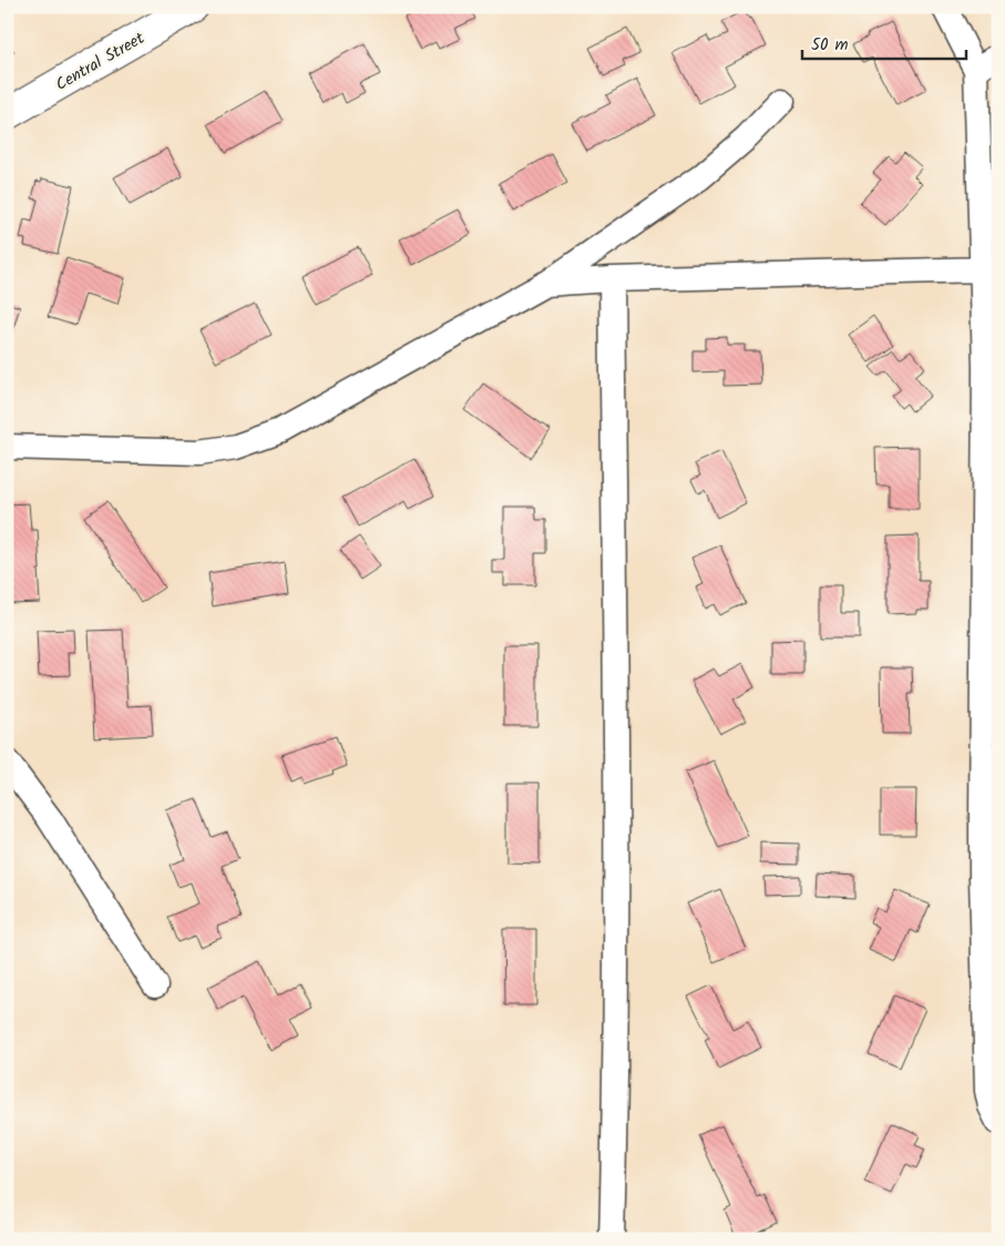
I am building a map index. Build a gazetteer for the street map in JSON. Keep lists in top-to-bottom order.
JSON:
{
  "streets": {
    "street": ["Central Street"]
  },
  "scale_bar": "50 m"
}
